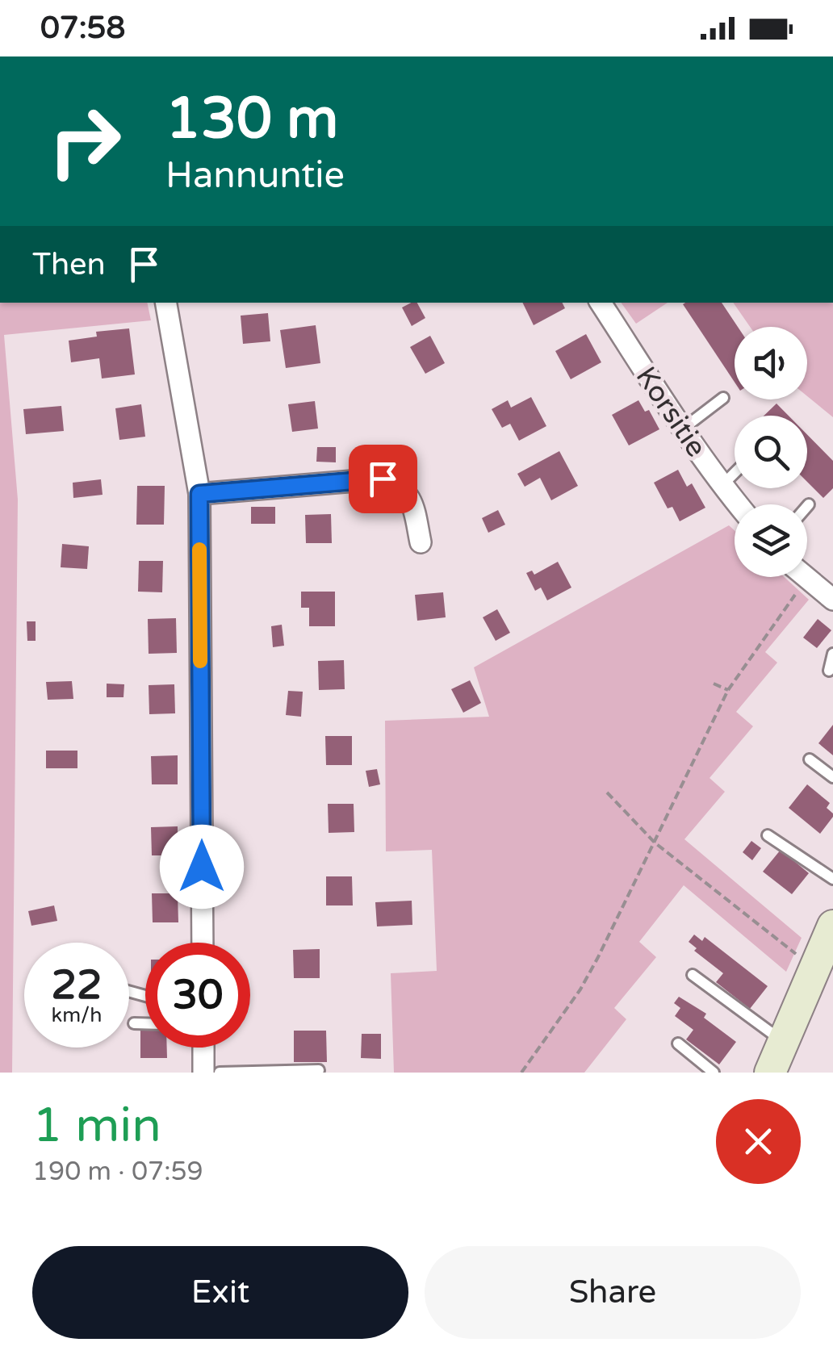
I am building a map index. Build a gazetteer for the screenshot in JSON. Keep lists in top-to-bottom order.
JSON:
{
  "streets": {
    "street": ["Korsitie"]
  },
  "page": {
    "status": "07:58",
    "turn": ["130 m", "Hannuntie"],
    "then": "Then",
    "speed": "22 km/h",
    "limit": "30",
    "heading": ["1 min", "190 m · 07:59"],
    "buttons": ["Exit", "Share"]
  }
}
